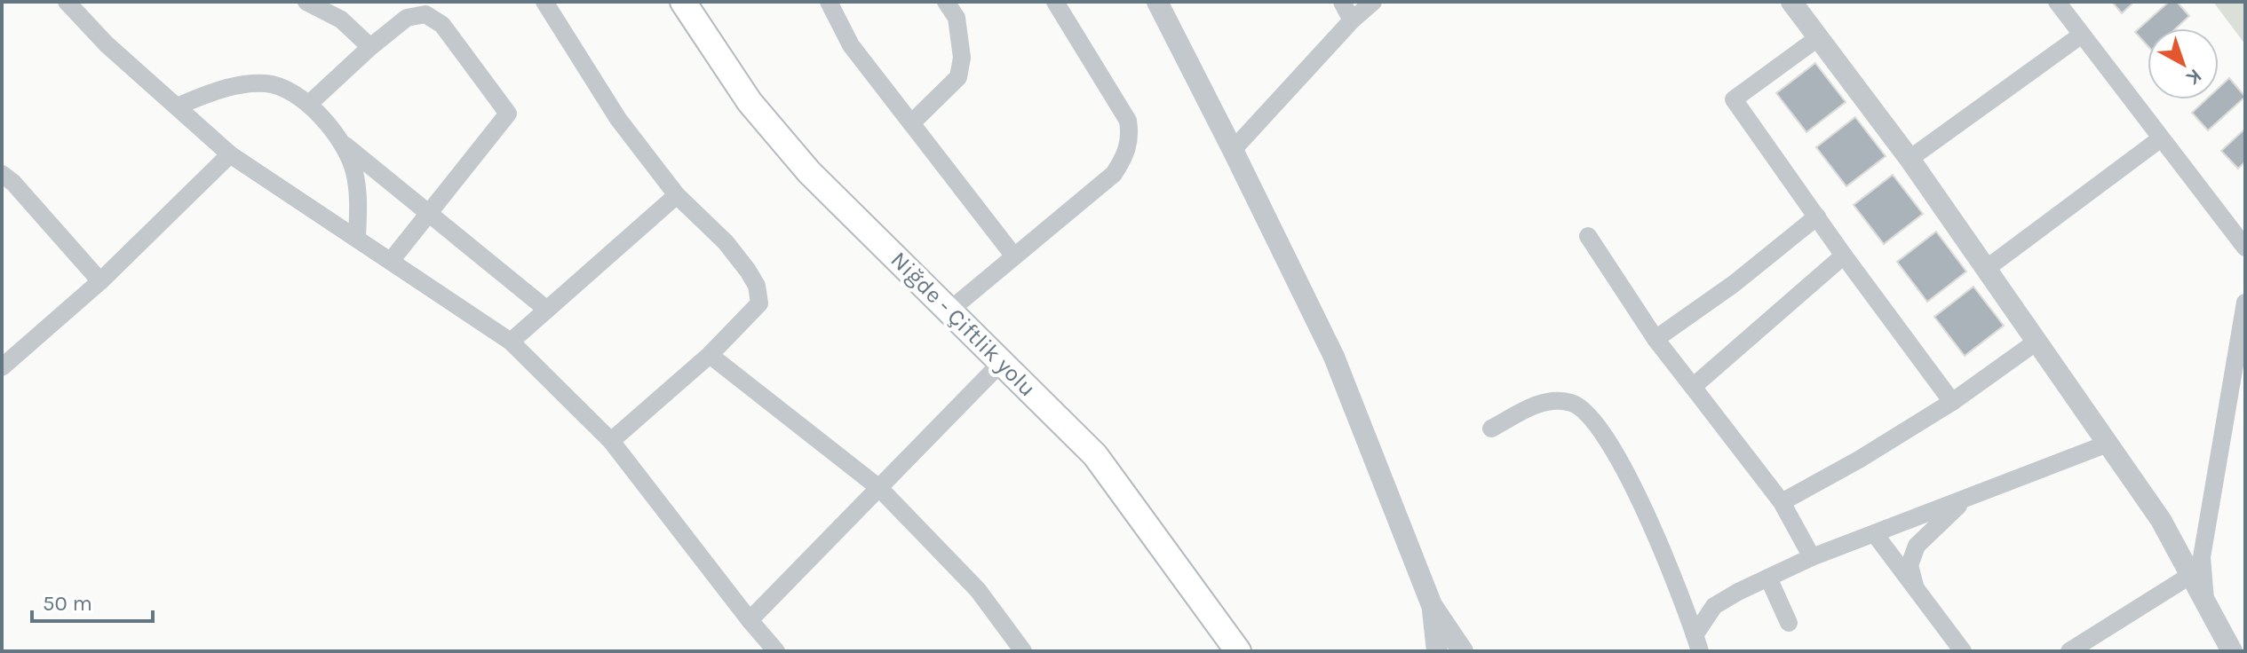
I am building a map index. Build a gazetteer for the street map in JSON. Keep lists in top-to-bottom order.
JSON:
{
  "streets": {
    "main road": ["Niğde - Çiftlik yolu"]
  },
  "scale_bar": "50 m",
  "north": "bottom right"
}
